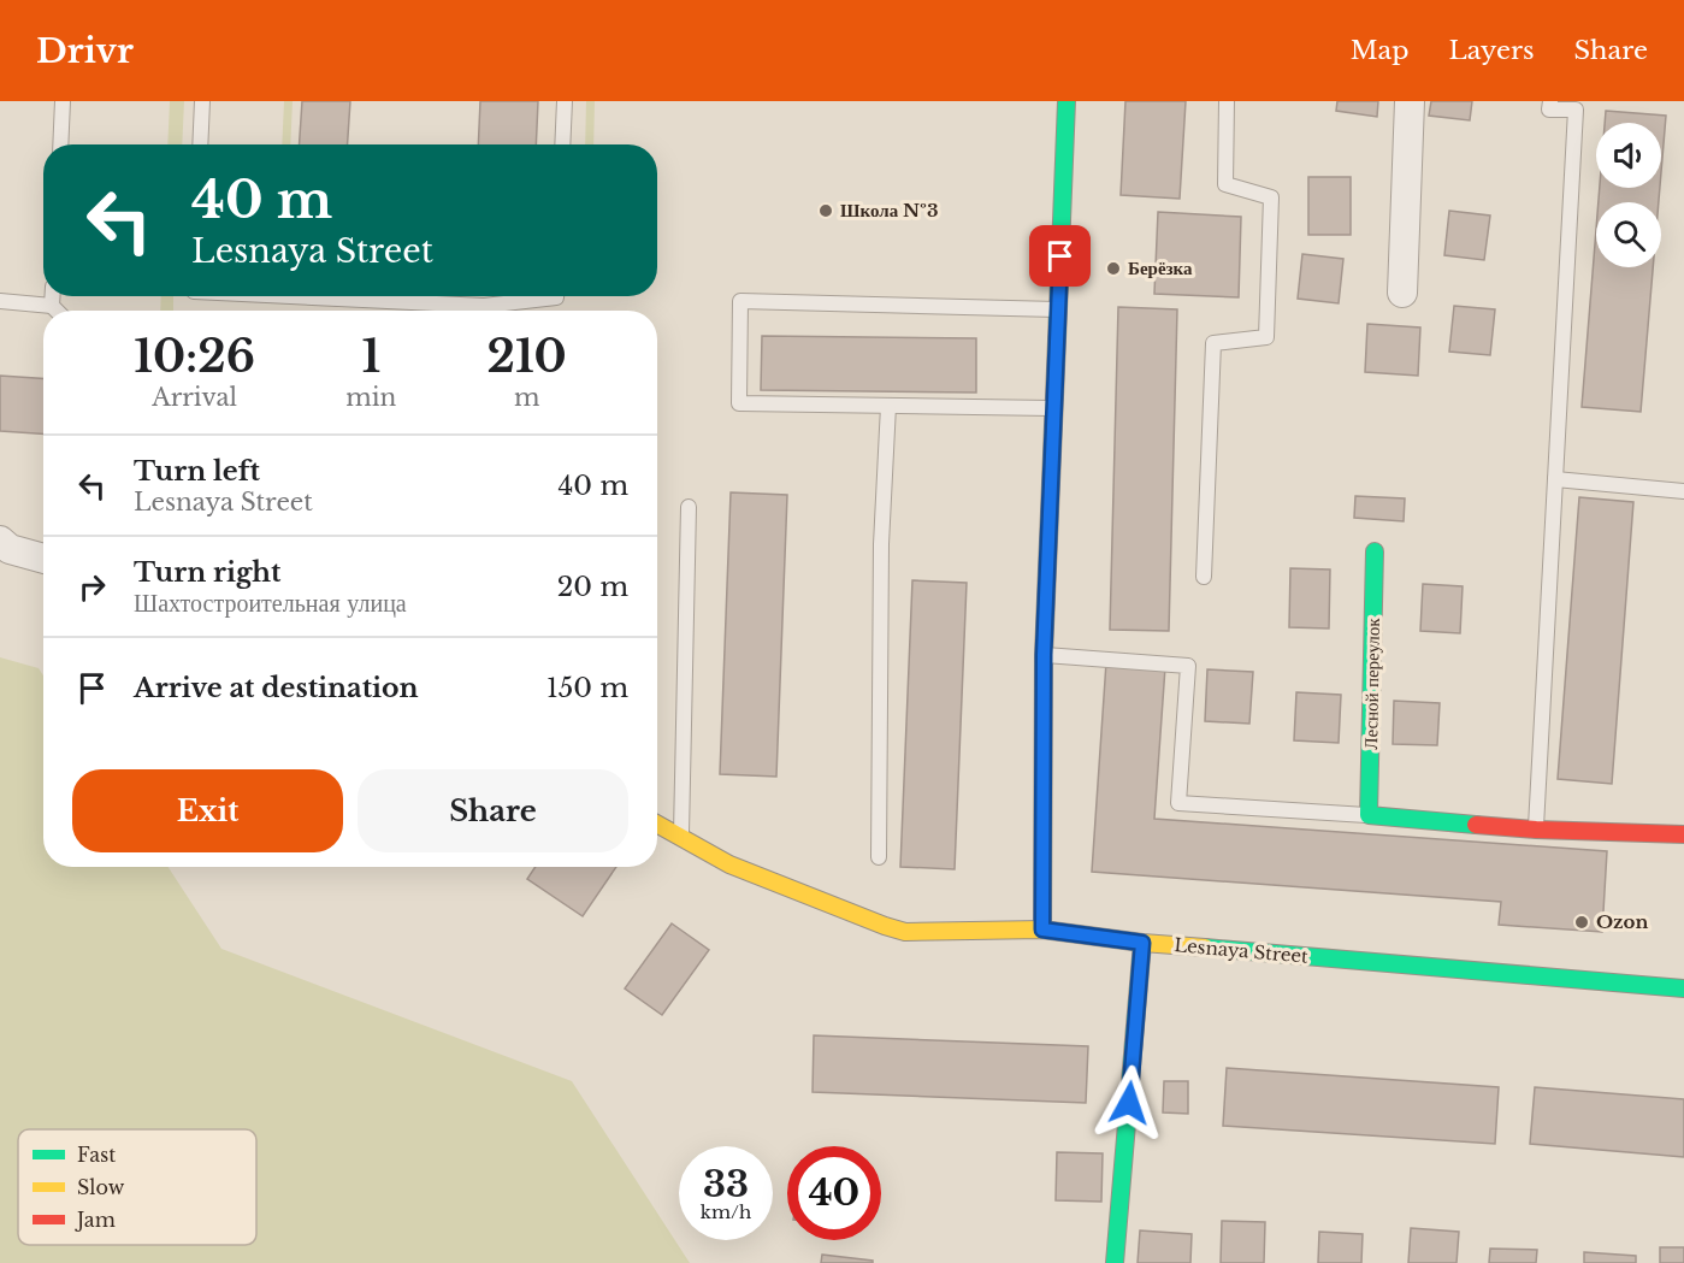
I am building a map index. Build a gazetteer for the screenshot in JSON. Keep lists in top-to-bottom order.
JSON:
{
  "streets": {
    "street": ["Лесной переулок", "Lesnaya Street"]
  },
  "places": ["Школа №3", "Берёзка", "Ozon"],
  "legend": ["Fast", "Slow", "Jam"],
  "page": {
    "header": "Drivr",
    "nav": ["Map", "Layers", "Share"],
    "turn": ["40 m", "Lesnaya Street"],
    "eta": [
      "10:26",
      "Arrival",
      "1",
      "min",
      "210",
      "m"
    ],
    "list": [
      {
        "name": "Turn left",
        "note": "Lesnaya Street",
        "value": "40 m"
      },
      {
        "name": "Turn right",
        "note": "Шахтостроительная улица",
        "value": "20 m"
      },
      {
        "name": "Arrive at destination",
        "value": "150 m"
      }
    ],
    "buttons": ["Exit", "Share"],
    "speed": "33 km/h",
    "limit": "40"
  }
}
